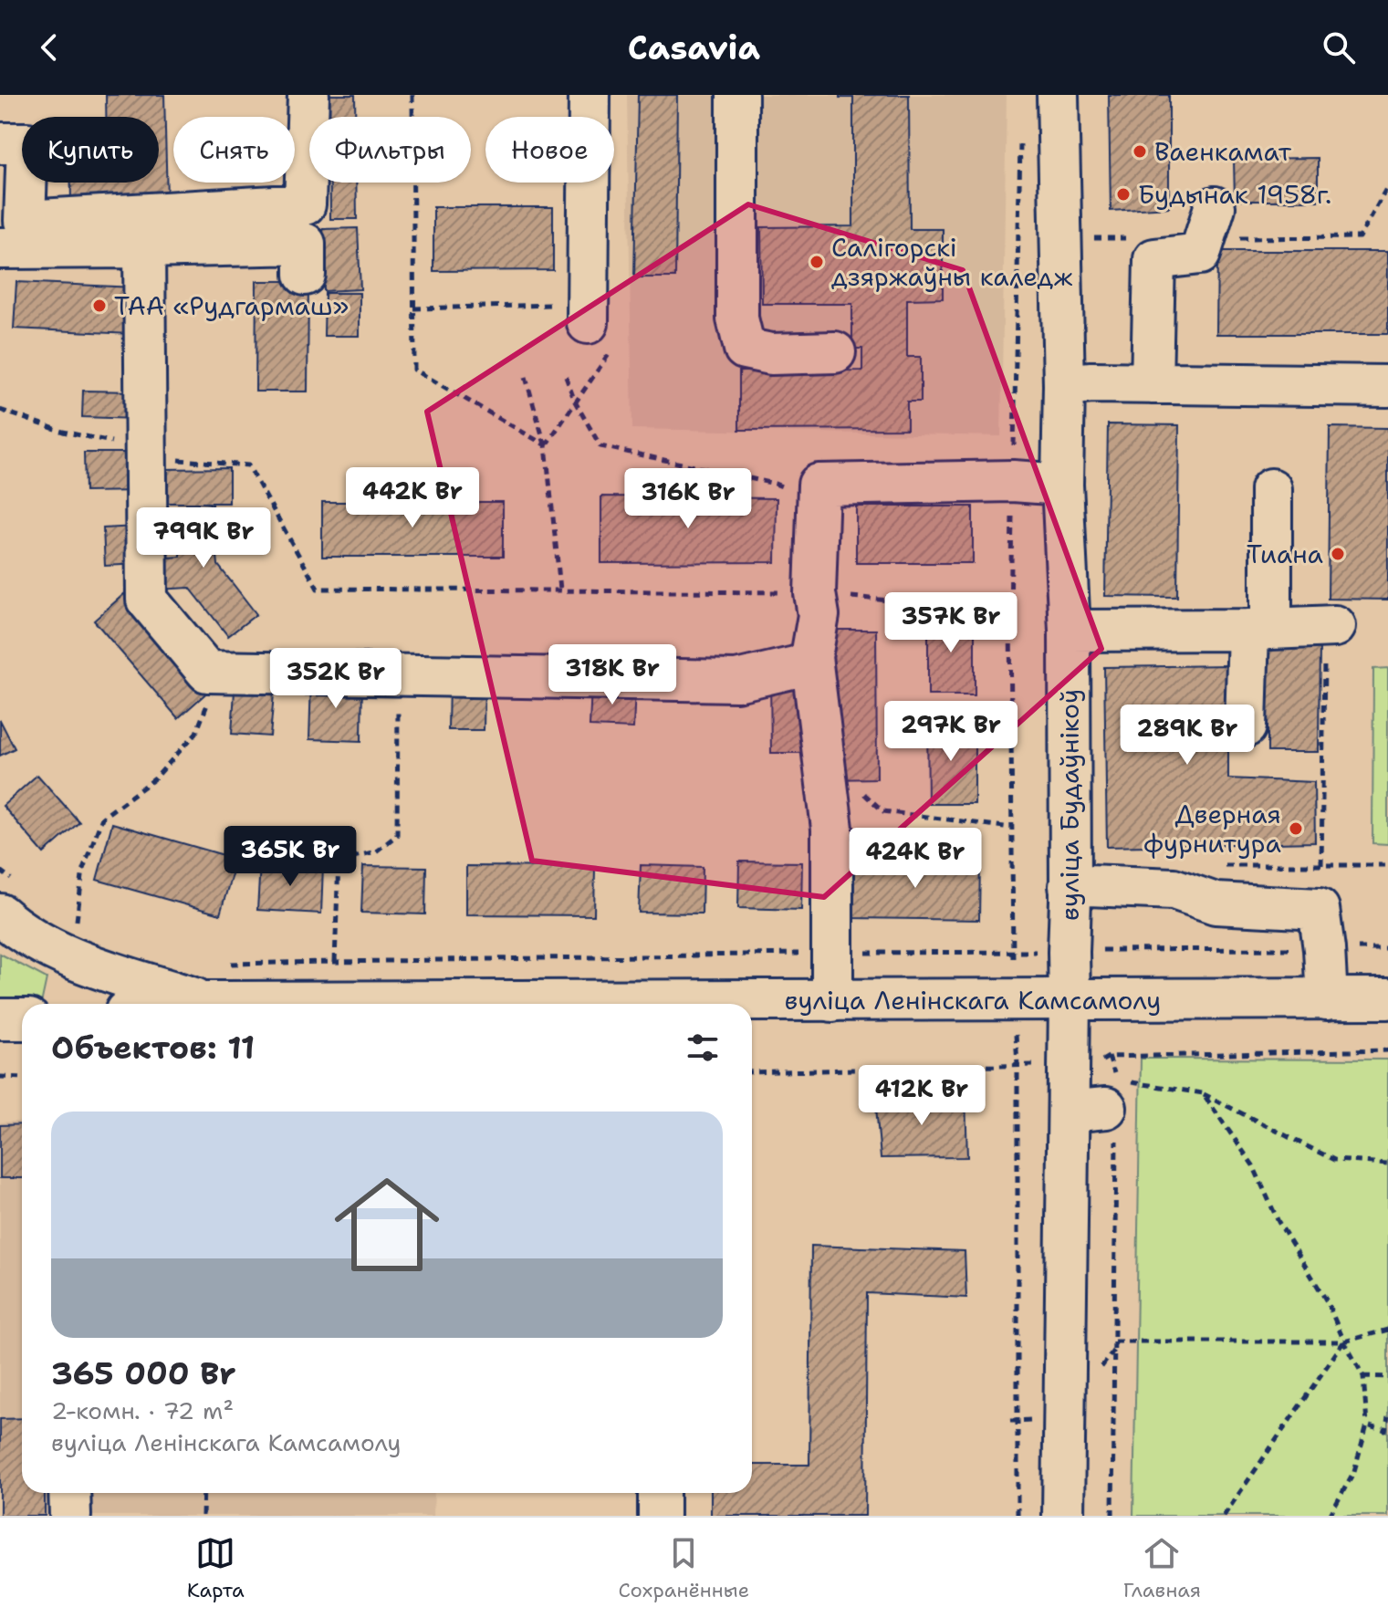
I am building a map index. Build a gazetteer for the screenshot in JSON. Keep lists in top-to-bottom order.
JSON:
{
  "streets": {
    "main road": ["вуліца Будаўнікоў", "вуліца Ленінскага Камсамолу"]
  },
  "crossings": [
    ["вуліца Будаўнікоў", "вуліца Ленінскага Камсамолу"]
  ],
  "places": [
    "Ваенкамат",
    "Будынак 1958г.",
    "Салігорскі дзяржаўны каледж",
    "ТАА «Рудгармаш»",
    "Тиана",
    "Дверная фурнитура"
  ],
  "page": {
    "header": "Casavia",
    "chip": [
      "Купить",
      "Снять",
      "Фильтры",
      "Новое"
    ],
    "price": [
      "442K Br",
      "316K Br",
      "799K Br",
      "357K Br",
      "318K Br",
      "352K Br",
      "297K Br",
      "289K Br",
      "365K Br",
      "424K Br",
      "412K Br"
    ],
    "heading": "Объектов: 11",
    "list": [
      {
        "name": "365 000 Br",
        "note": "2-комн. · 72 m² · вуліца Ленінскага Камсамолу"
      }
    ],
    "tabs": ["Карта", "Сохранённые", "Главная"]
  }
}
